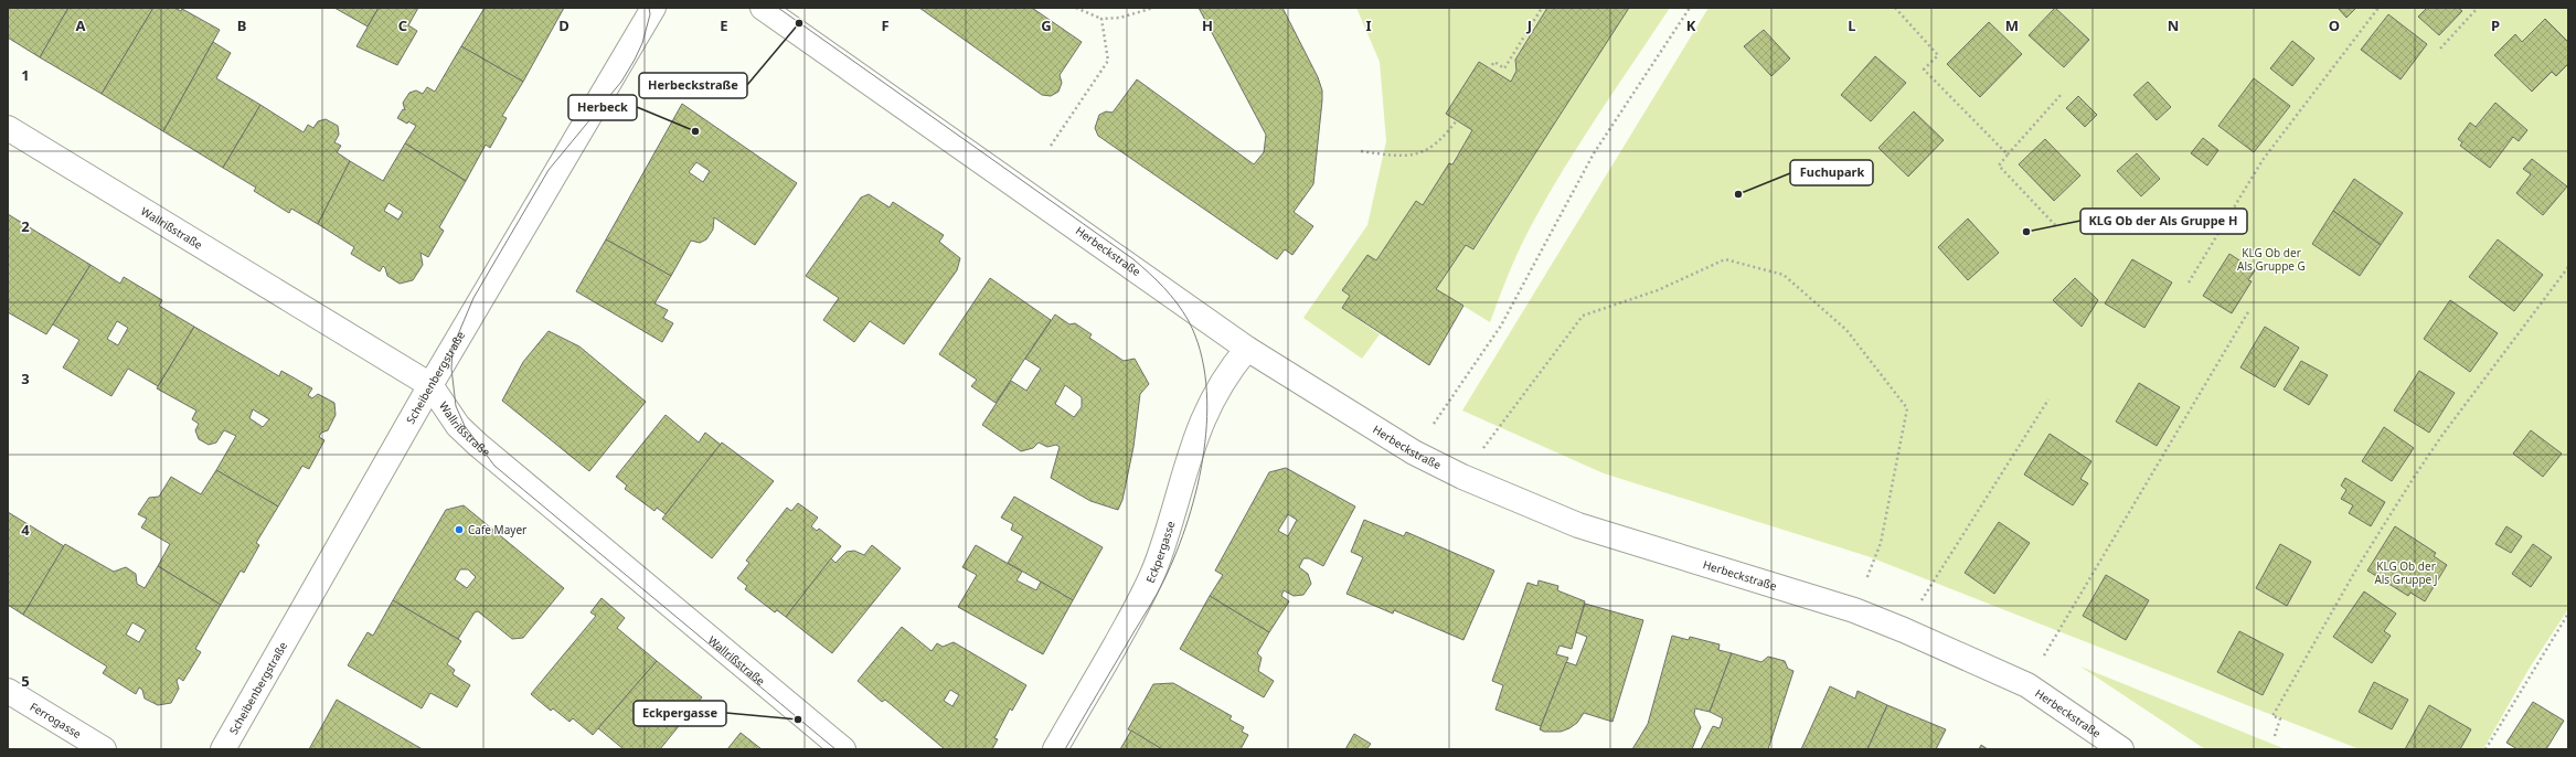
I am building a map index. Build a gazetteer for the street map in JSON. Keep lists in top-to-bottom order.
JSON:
{
  "streets": {
    "street": [
      "Wallrißstraße",
      "Herbeckstraße",
      "Scheibenbergstraße",
      "Eckpergasse",
      "Ferrogasse"
    ]
  },
  "crossings": [
    ["Wallrißstraße", "Scheibenbergstraße"],
    ["Herbeckstraße", "Eckpergasse"]
  ],
  "parks": ["KLG Ob der Als Gruppe G", "KLG Ob der Als Gruppe J"],
  "places": [
    "Herbeckstraße",
    "Herbeck",
    "Fuchupark",
    "KLG Ob der Als Gruppe H",
    "Cafe Mayer",
    "Eckpergasse"
  ],
  "grid": {
    "columns": [
      "A",
      "B",
      "C",
      "D",
      "E",
      "F",
      "G",
      "H",
      "I",
      "J",
      "K",
      "L",
      "M",
      "N",
      "O",
      "P"
    ],
    "rows": [
      "1",
      "2",
      "3",
      "4",
      "5"
    ]
  }
}
